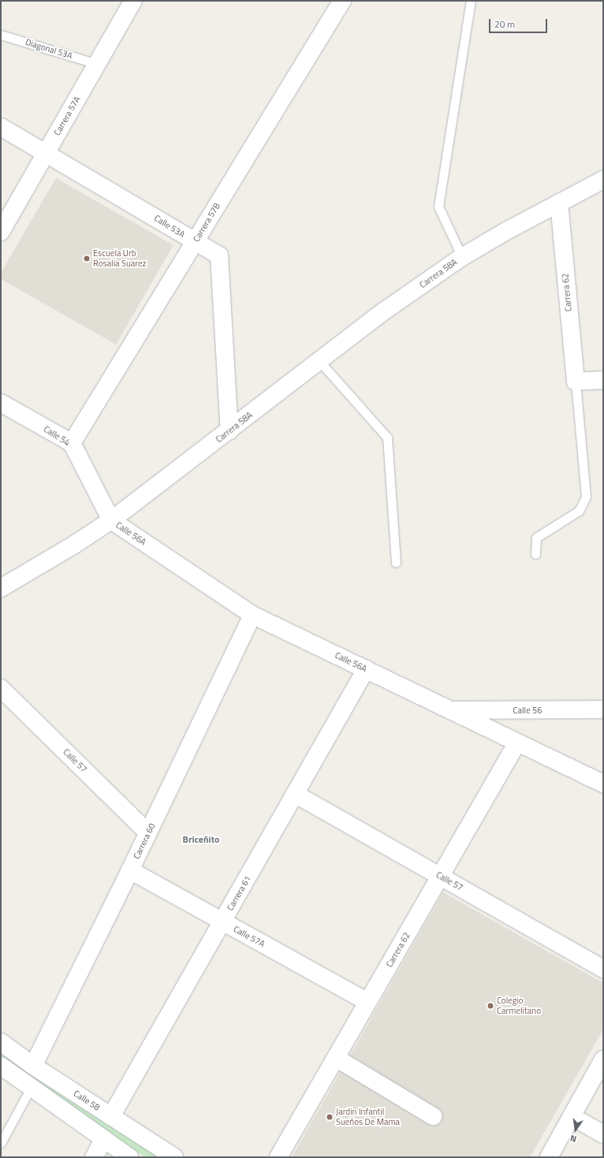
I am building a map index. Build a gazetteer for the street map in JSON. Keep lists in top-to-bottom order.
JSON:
{
  "streets": {
    "street": [
      "Carrera 57A",
      "Carrera 57B",
      "Calle 53A",
      "Carrera 58A",
      "Carrera 62",
      "Calle 54",
      "Calle 56A",
      "Calle 56",
      "Calle 57",
      "Carrera 60",
      "Carrera 61",
      "Calle 57A",
      "Calle 58"
    ],
    "lane": ["Diagonal 53A"]
  },
  "crossings": [
    ["Diagonal 53A", "Carrera 57A"],
    ["Carrera 57A", "Calle 53A"],
    ["Carrera 57B", "Calle 53A"],
    ["Carrera 57B", "Calle 54"],
    ["Calle 53A", "Carrera 58A"],
    ["Carrera 58A", "Carrera 62"],
    ["Carrera 58A", "Calle 54"],
    ["Carrera 58A", "Calle 56A"],
    ["Carrera 62", "Calle 56A"],
    ["Carrera 62", "Calle 57"],
    ["Carrera 62", "Calle 57A"],
    ["Calle 54", "Calle 56A"],
    ["Calle 56A", "Calle 56"],
    ["Calle 56A", "Carrera 60"],
    ["Calle 56A", "Carrera 61"],
    ["Calle 57", "Carrera 60"],
    ["Calle 57", "Carrera 61"],
    ["Carrera 60", "Calle 57A"],
    ["Carrera 60", "Calle 58"],
    ["Carrera 61", "Calle 57A"],
    ["Carrera 61", "Calle 58"]
  ],
  "districts": ["Briceñito"],
  "places": ["Escuela Urb Rosalia Suarez", "Colegio Carmelitano", "Jardin Infantil Sueños De Mama"],
  "scale_bar": "20 m",
  "north": "bottom"
}
